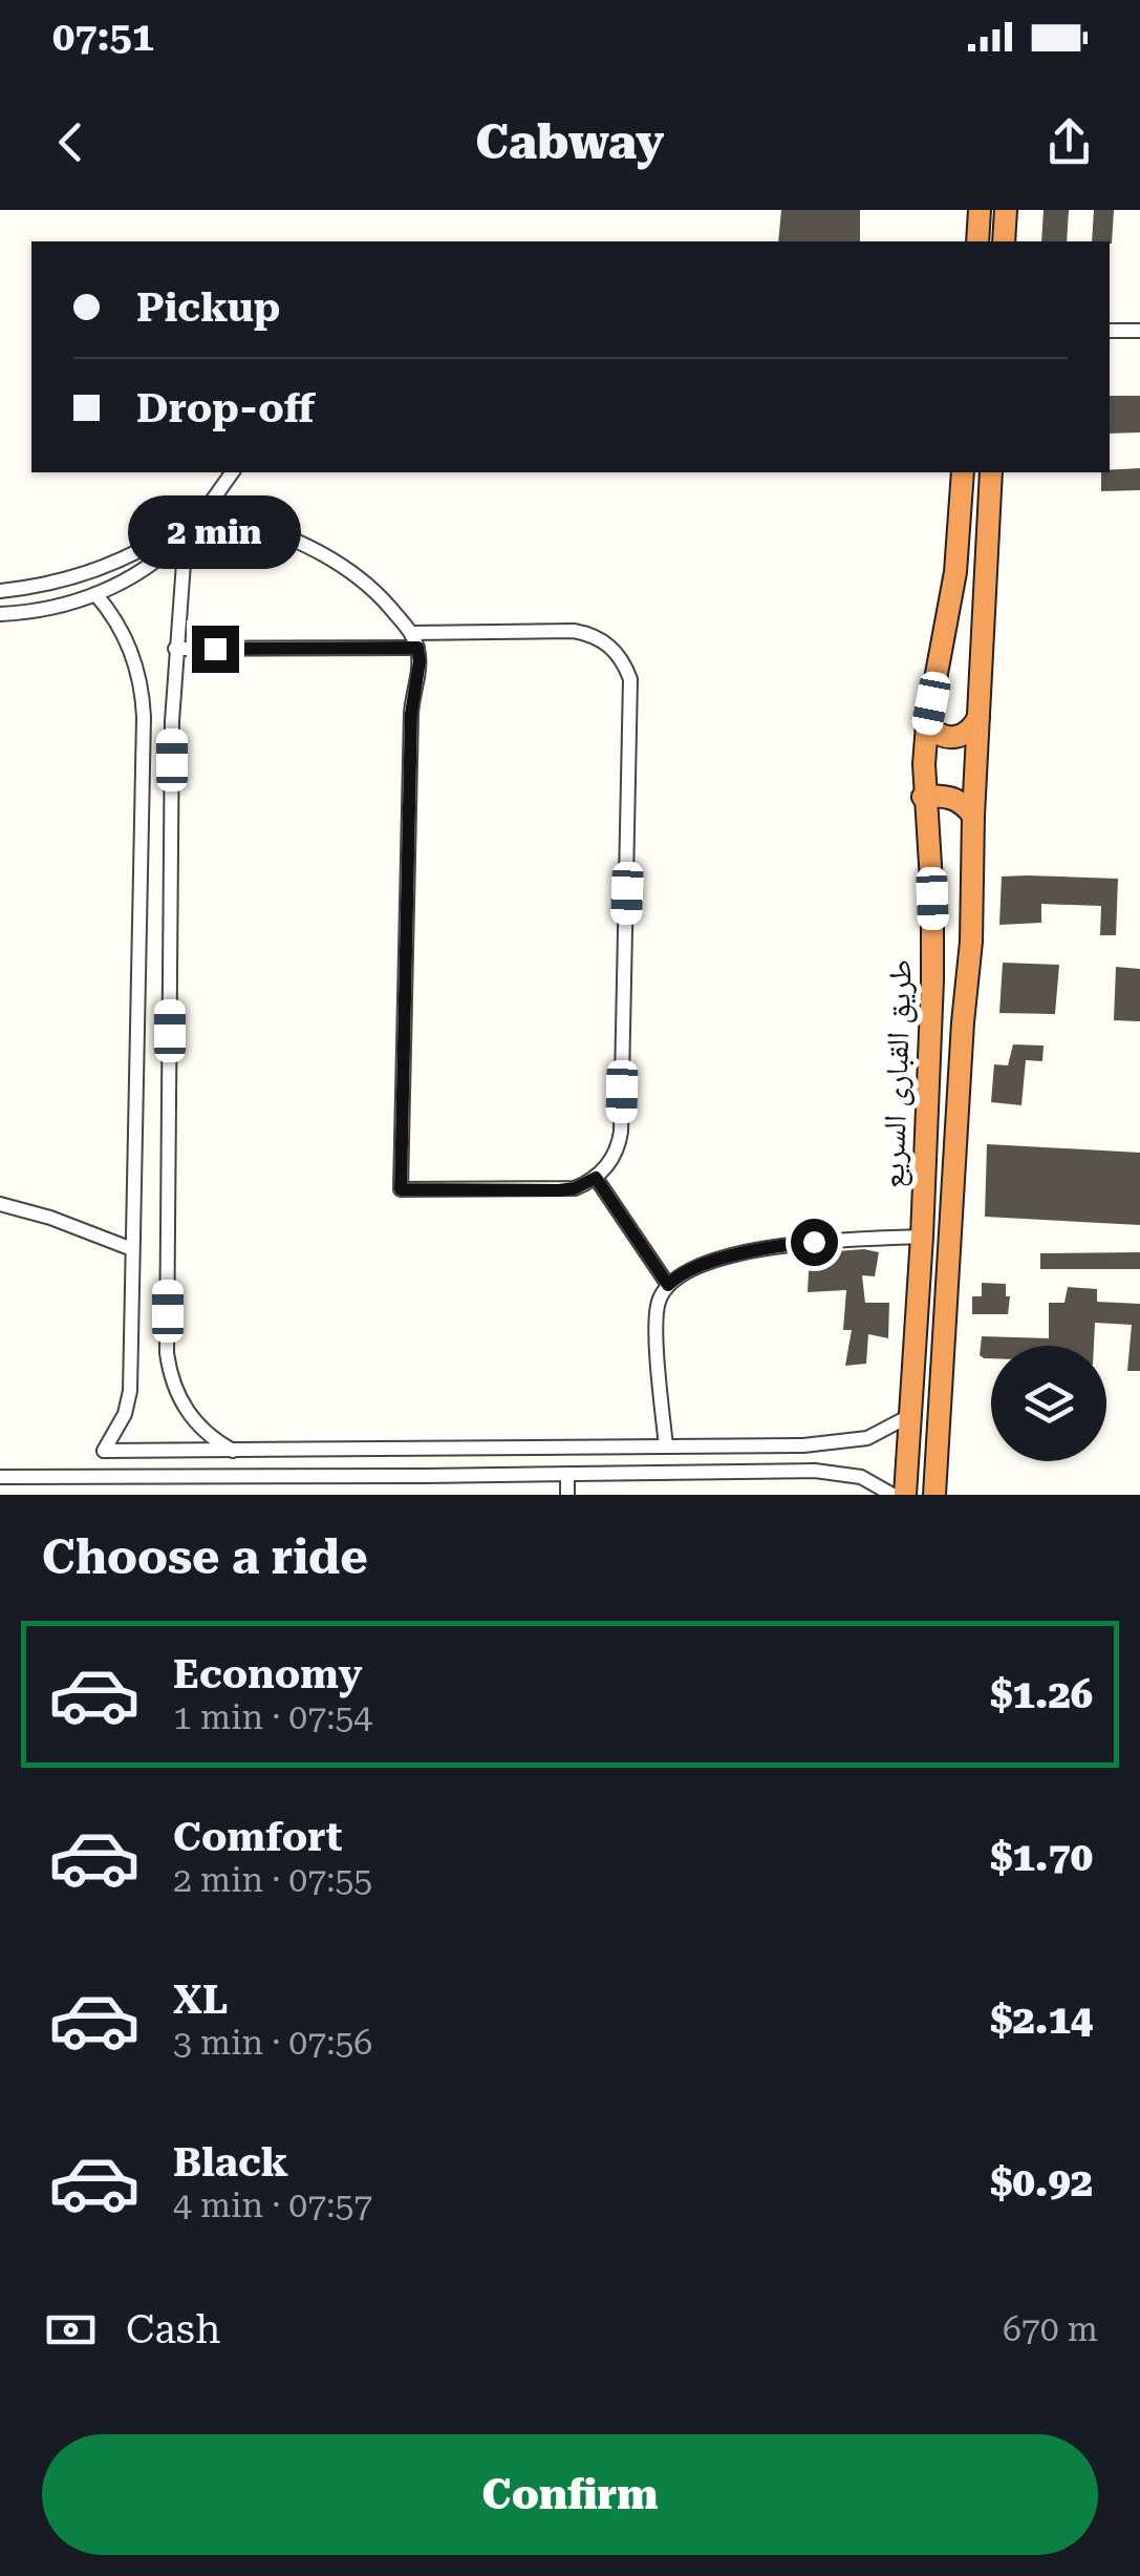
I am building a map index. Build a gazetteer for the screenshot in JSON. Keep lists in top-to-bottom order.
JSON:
{
  "streets": {
    "highway": ["طريق القبارى السريع"]
  },
  "page": {
    "status": "07:51",
    "header": "Cabway",
    "banner": ["Pickup", "Drop-off"],
    "bubble": "2 min",
    "heading": "Choose a ride",
    "list": [
      {
        "name": "Economy",
        "note": "1 min · 07:54",
        "value": "$1.26"
      },
      {
        "name": "Comfort",
        "note": "2 min · 07:55",
        "value": "$1.70"
      },
      {
        "name": "XL",
        "note": "3 min · 07:56",
        "value": "$2.14"
      },
      {
        "name": "Black",
        "note": "4 min · 07:57",
        "value": "$0.92"
      }
    ],
    "pay": ["Cash", "670 m"],
    "buttons": "Confirm"
  }
}
